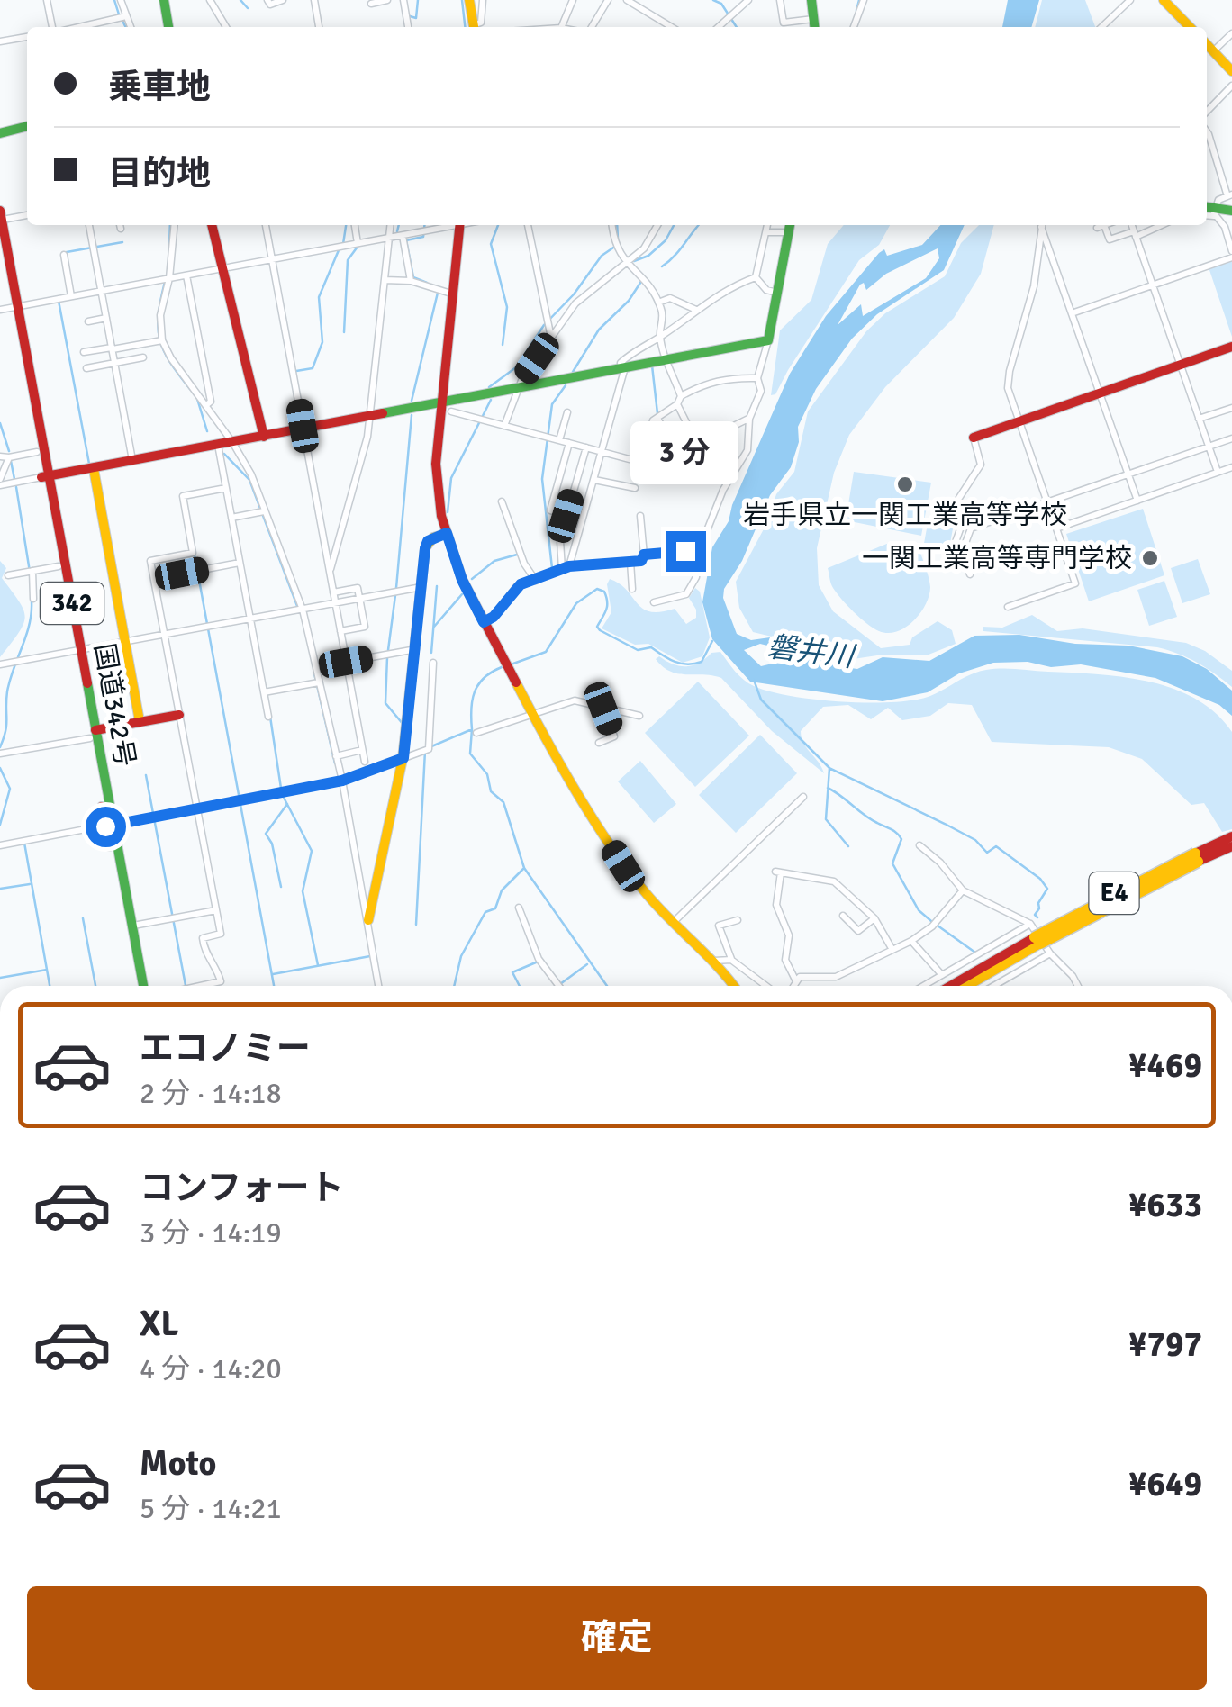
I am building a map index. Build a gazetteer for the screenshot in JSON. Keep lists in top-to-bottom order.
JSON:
{
  "streets": {
    "main road": ["342", "国道342号", "E4"]
  },
  "water": ["磐井川"],
  "places": ["岩手県立一関工業高等学校", "一関工業高等専門学校"],
  "page": {
    "banner": ["乗車地", "目的地"],
    "bubble": "3 分",
    "list": [
      {
        "name": "エコノミー",
        "note": "2 分 · 14:18",
        "value": "¥469"
      },
      {
        "name": "コンフォート",
        "note": "3 分 · 14:19",
        "value": "¥633"
      },
      {
        "name": "XL",
        "note": "4 分 · 14:20",
        "value": "¥797"
      },
      {
        "name": "Moto",
        "note": "5 分 · 14:21",
        "value": "¥649"
      }
    ],
    "buttons": "確定"
  }
}
